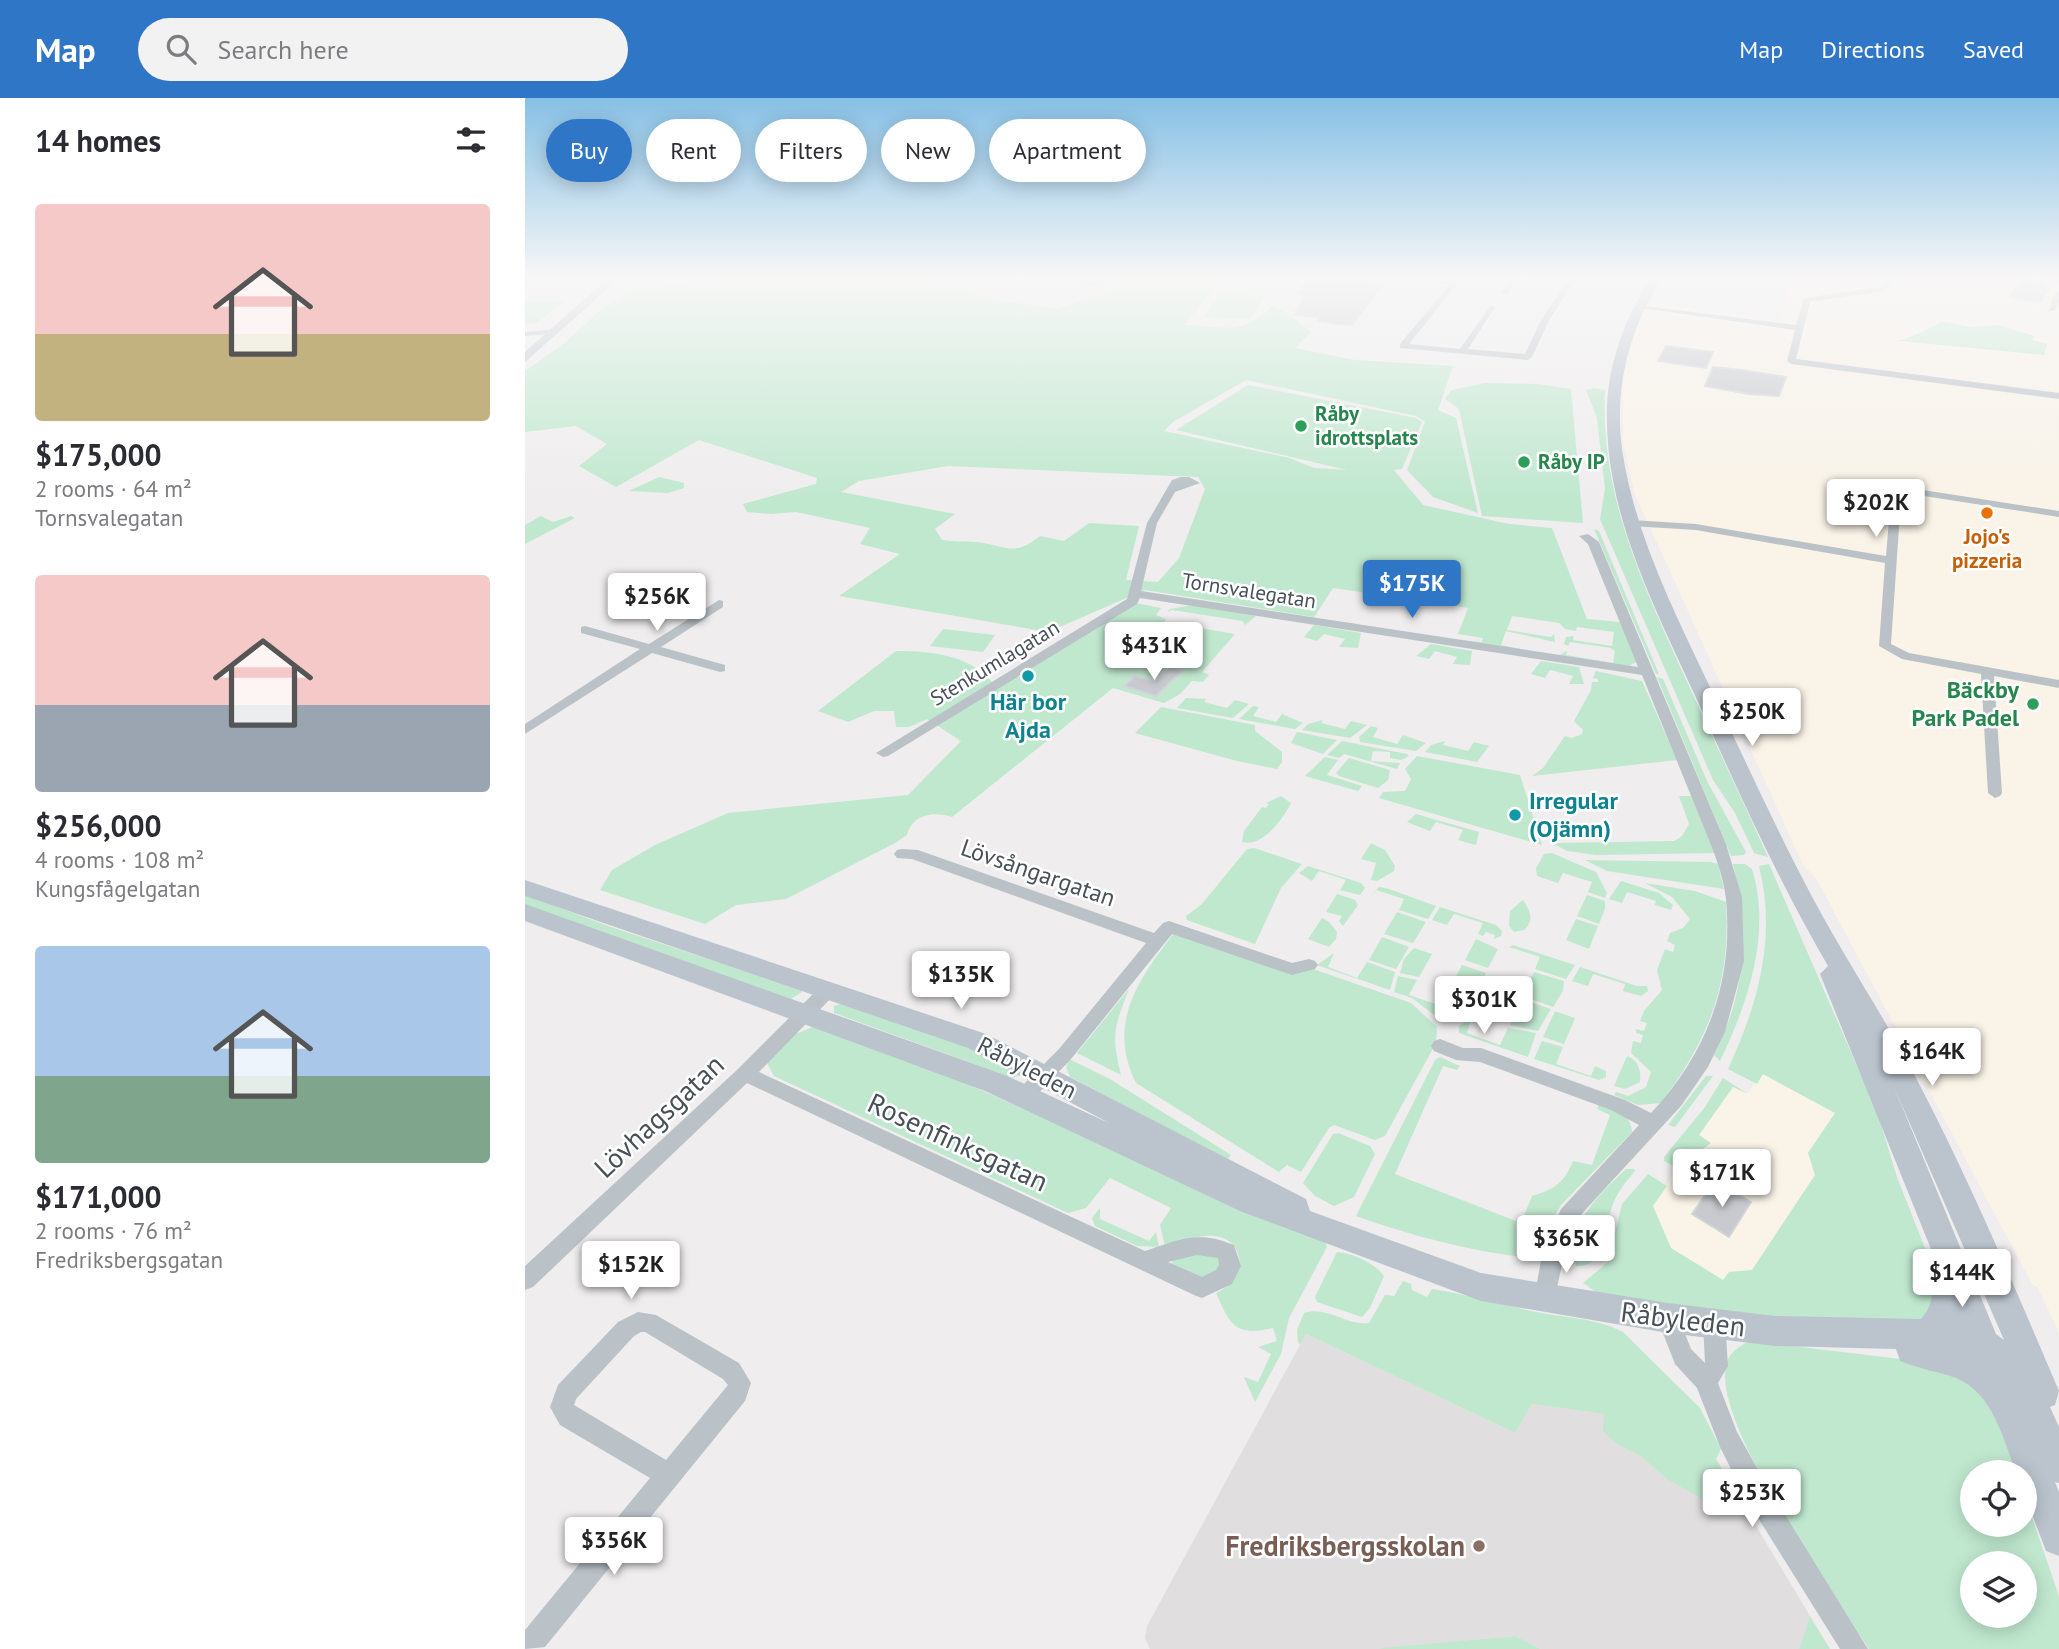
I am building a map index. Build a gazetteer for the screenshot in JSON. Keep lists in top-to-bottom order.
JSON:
{
  "streets": {
    "main road": ["Råbyleden"],
    "street": [
      "Tornsvalegatan",
      "Stenkumlagatan",
      "Lövsångargatan",
      "Lövhagsgatan",
      "Rosenfinksgatan"
    ]
  },
  "crossings": [
    ["Tornsvalegatan", "Stenkumlagatan"],
    ["Råbyleden", "Lövhagsgatan"],
    ["Lövhagsgatan", "Rosenfinksgatan"]
  ],
  "places": [
    "Råby idrottsplats",
    "Råby IP",
    "Jojo's pizzeria",
    "Här bor Ajda",
    "Bäckby Park Padel",
    "Irregular (Ojämn)",
    "Fredriksbergsskolan"
  ],
  "page": {
    "header": "Map",
    "search": "Search here",
    "nav": ["Map", "Directions", "Saved"],
    "heading": "14 homes",
    "chip": [
      "Buy",
      "Rent",
      "Filters",
      "New",
      "Apartment"
    ],
    "list": [
      {
        "name": "$175,000",
        "note": "2 rooms · 64 m² · Tornsvalegatan"
      },
      {
        "name": "$256,000",
        "note": "4 rooms · 108 m² · Kungsfågelgatan"
      },
      {
        "name": "$171,000",
        "note": "2 rooms · 76 m² · Fredriksbergsgatan"
      }
    ],
    "price": [
      "$202K",
      "$175K",
      "$256K",
      "$431K",
      "$250K",
      "$135K",
      "$301K",
      "$164K",
      "$171K",
      "$365K",
      "$152K",
      "$144K",
      "$253K",
      "$356K"
    ]
  }
}
